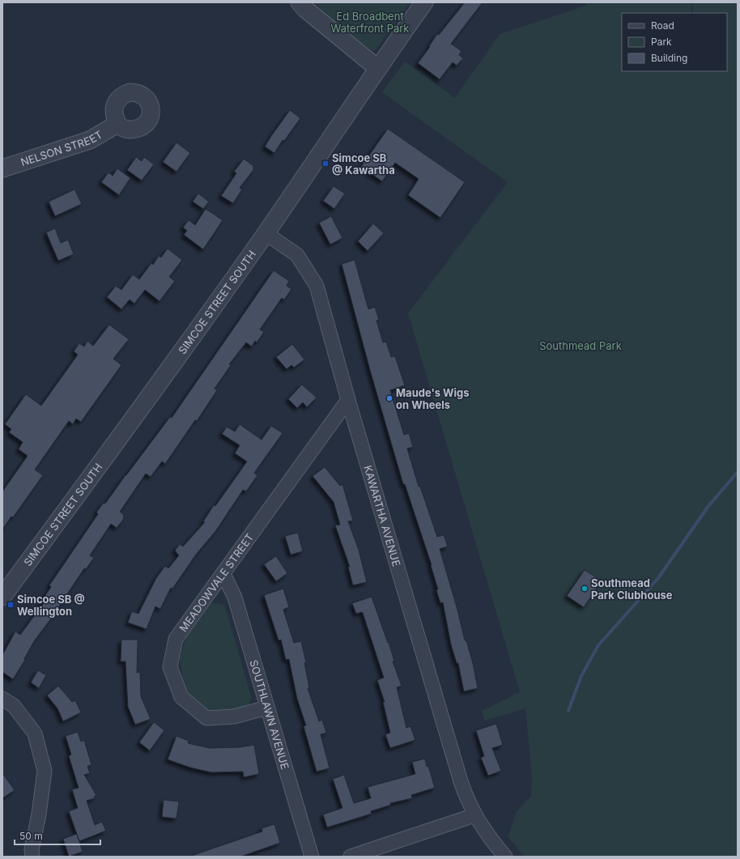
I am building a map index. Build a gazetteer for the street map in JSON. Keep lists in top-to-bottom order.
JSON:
{
  "streets": {
    "street": [
      "NELSON STREET",
      "SIMCOE STREET SOUTH",
      "KAWARTHA AVENUE",
      "MEADOWVALE STREET",
      "SOUTHLAWN AVENUE"
    ]
  },
  "crossings": [
    ["SIMCOE STREET SOUTH", "KAWARTHA AVENUE"],
    ["KAWARTHA AVENUE", "MEADOWVALE STREET"],
    ["MEADOWVALE STREET", "SOUTHLAWN AVENUE"]
  ],
  "parks": ["Ed Broadbent Waterfront Park", "Southmead Park"],
  "places": {
    "transit": ["Simcoe SB @ Kawartha", "Simcoe SB @ Wellington"],
    "other": ["Maude's Wigs on Wheels", "Southmead Park Clubhouse"]
  },
  "legend": ["Road", "Park", "Building"],
  "scale_bar": "50 m"
}
